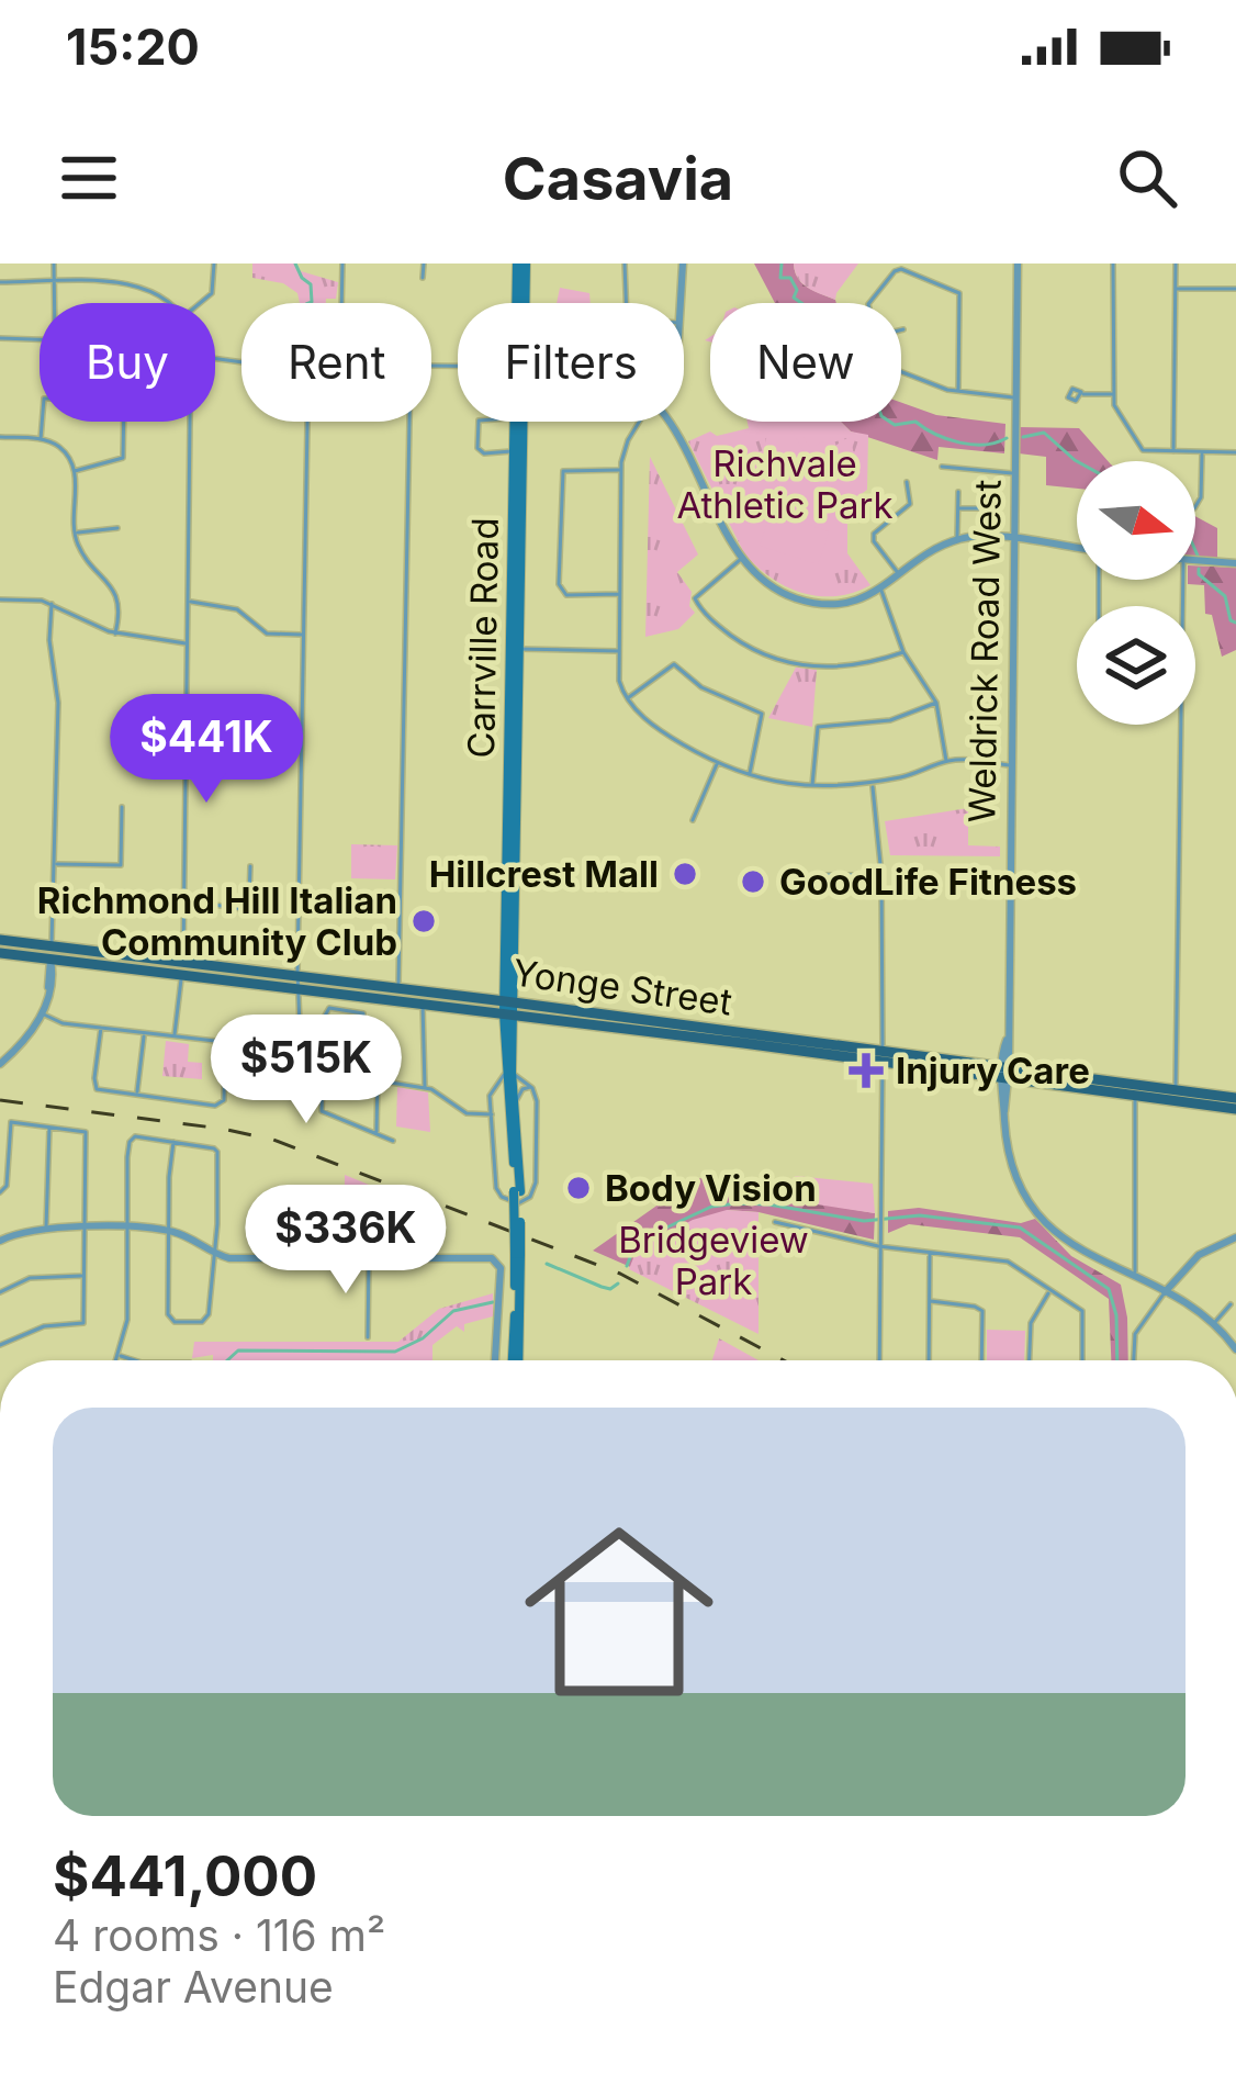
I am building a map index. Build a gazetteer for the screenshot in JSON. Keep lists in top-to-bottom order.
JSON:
{
  "streets": {
    "main road": ["Carrville Road", "Yonge Street"],
    "street": ["Weldrick Road West"]
  },
  "crossings": [
    ["Carrville Road", "Yonge Street"],
    ["Weldrick Road West", "Yonge Street"]
  ],
  "parks": ["Richvale Athletic Park", "Bridgeview Park"],
  "places": {
    "other": [
      "Hillcrest Mall",
      "GoodLife Fitness",
      "Richmond Hill Italian Community Club",
      "Body Vision"
    ],
    "health": ["Injury Care"]
  },
  "north": "right",
  "page": {
    "status": "15:20",
    "header": "Casavia",
    "chip": [
      "Buy",
      "Rent",
      "Filters",
      "New"
    ],
    "price": ["$441K", "$515K", "$336K"],
    "list": [
      {
        "name": "$441,000",
        "note": "4 rooms · 116 m² · Edgar Avenue"
      }
    ]
  }
}
